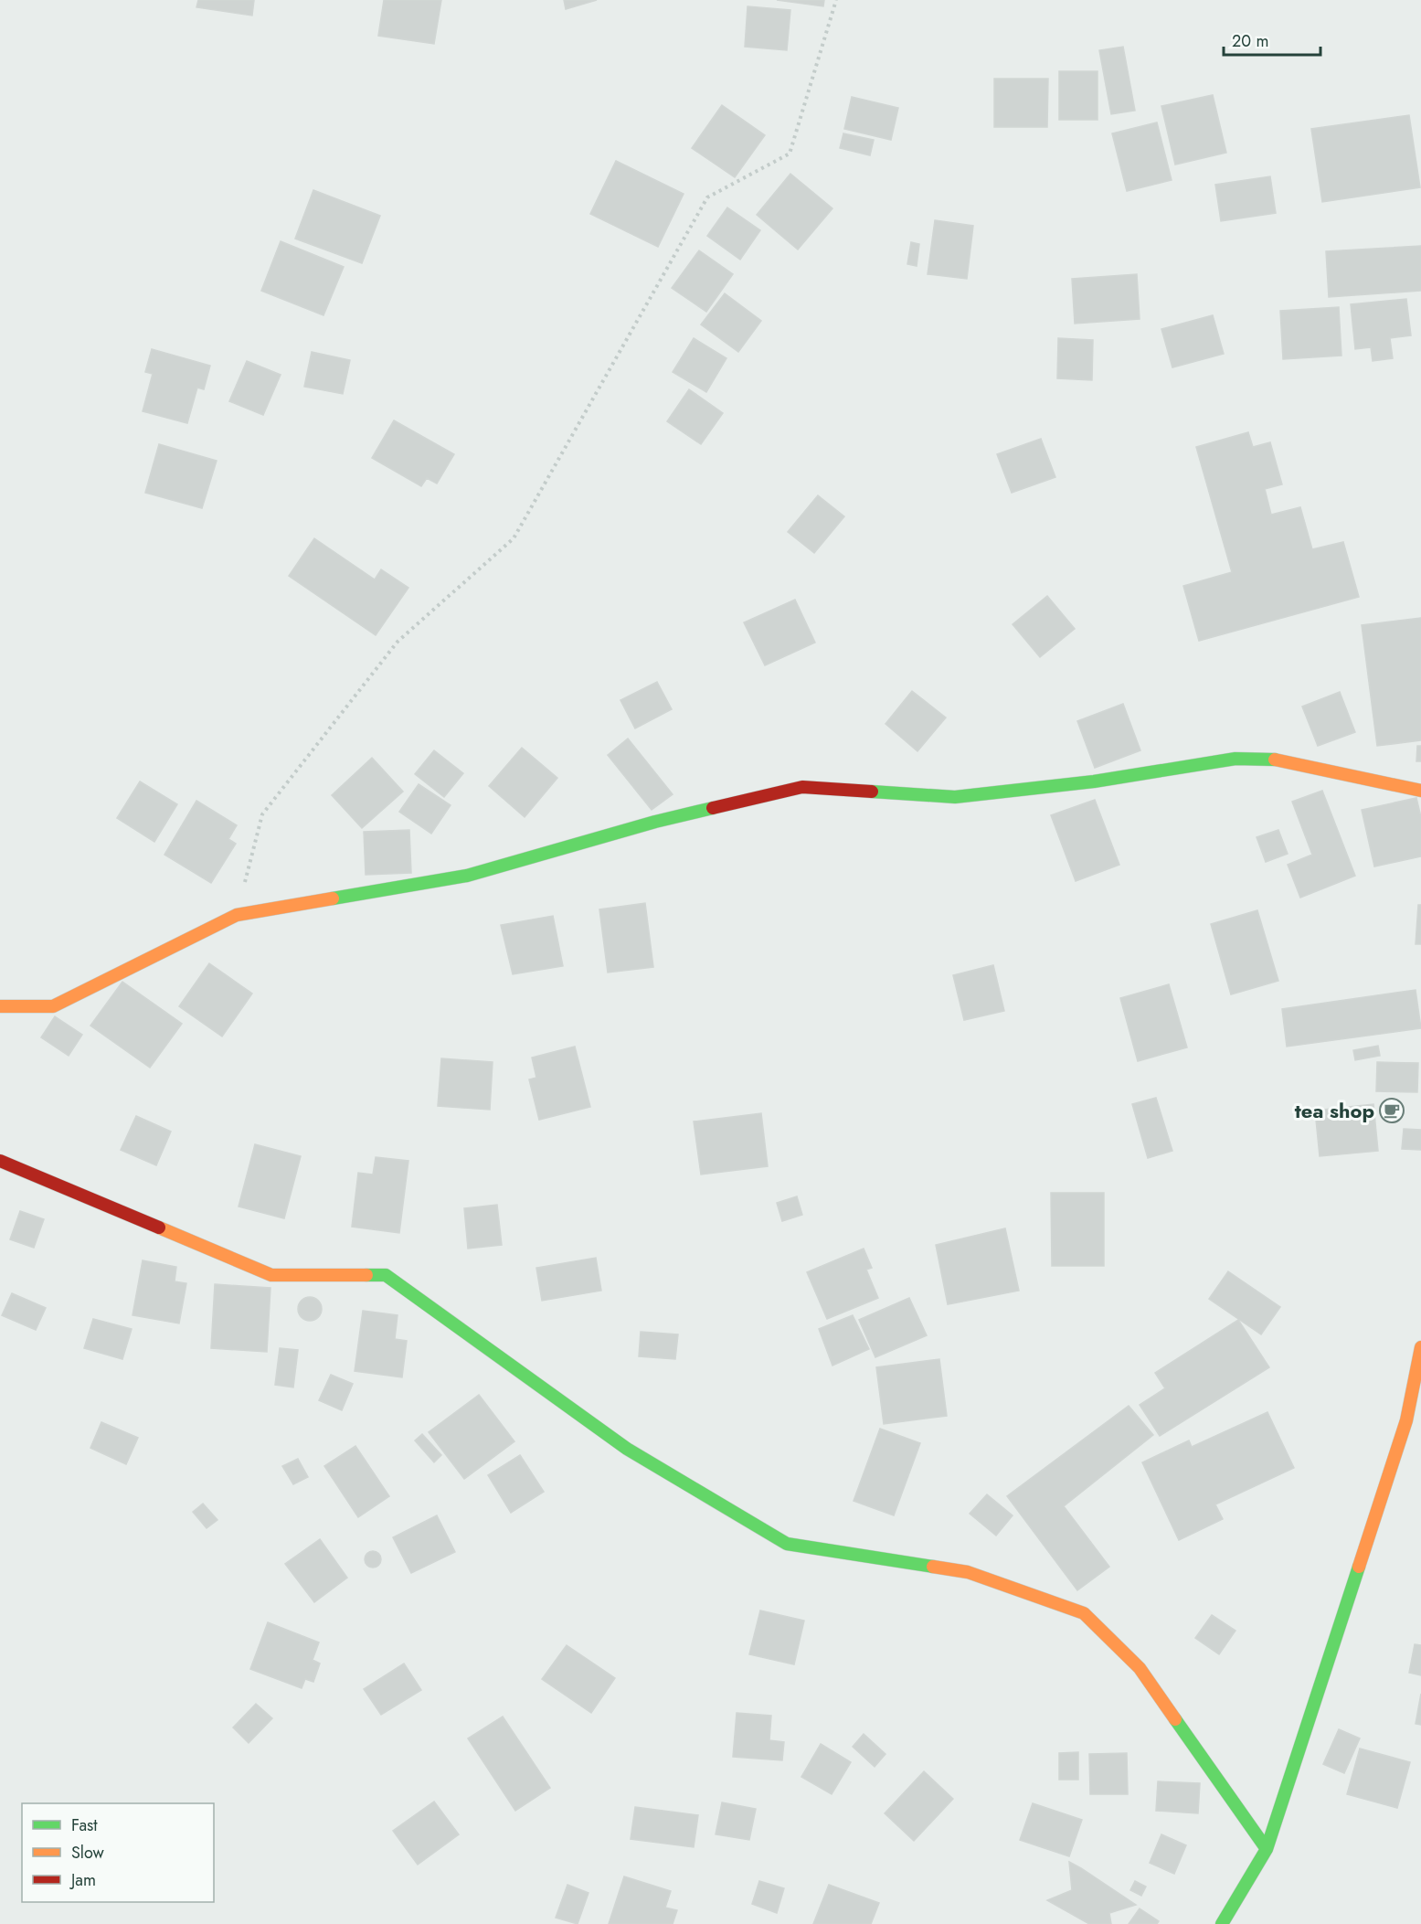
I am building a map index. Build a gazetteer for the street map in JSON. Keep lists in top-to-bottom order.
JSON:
{
  "places": {
    "cafe": ["tea shop"]
  },
  "legend": ["Fast", "Slow", "Jam"],
  "scale_bar": "20 m"
}
